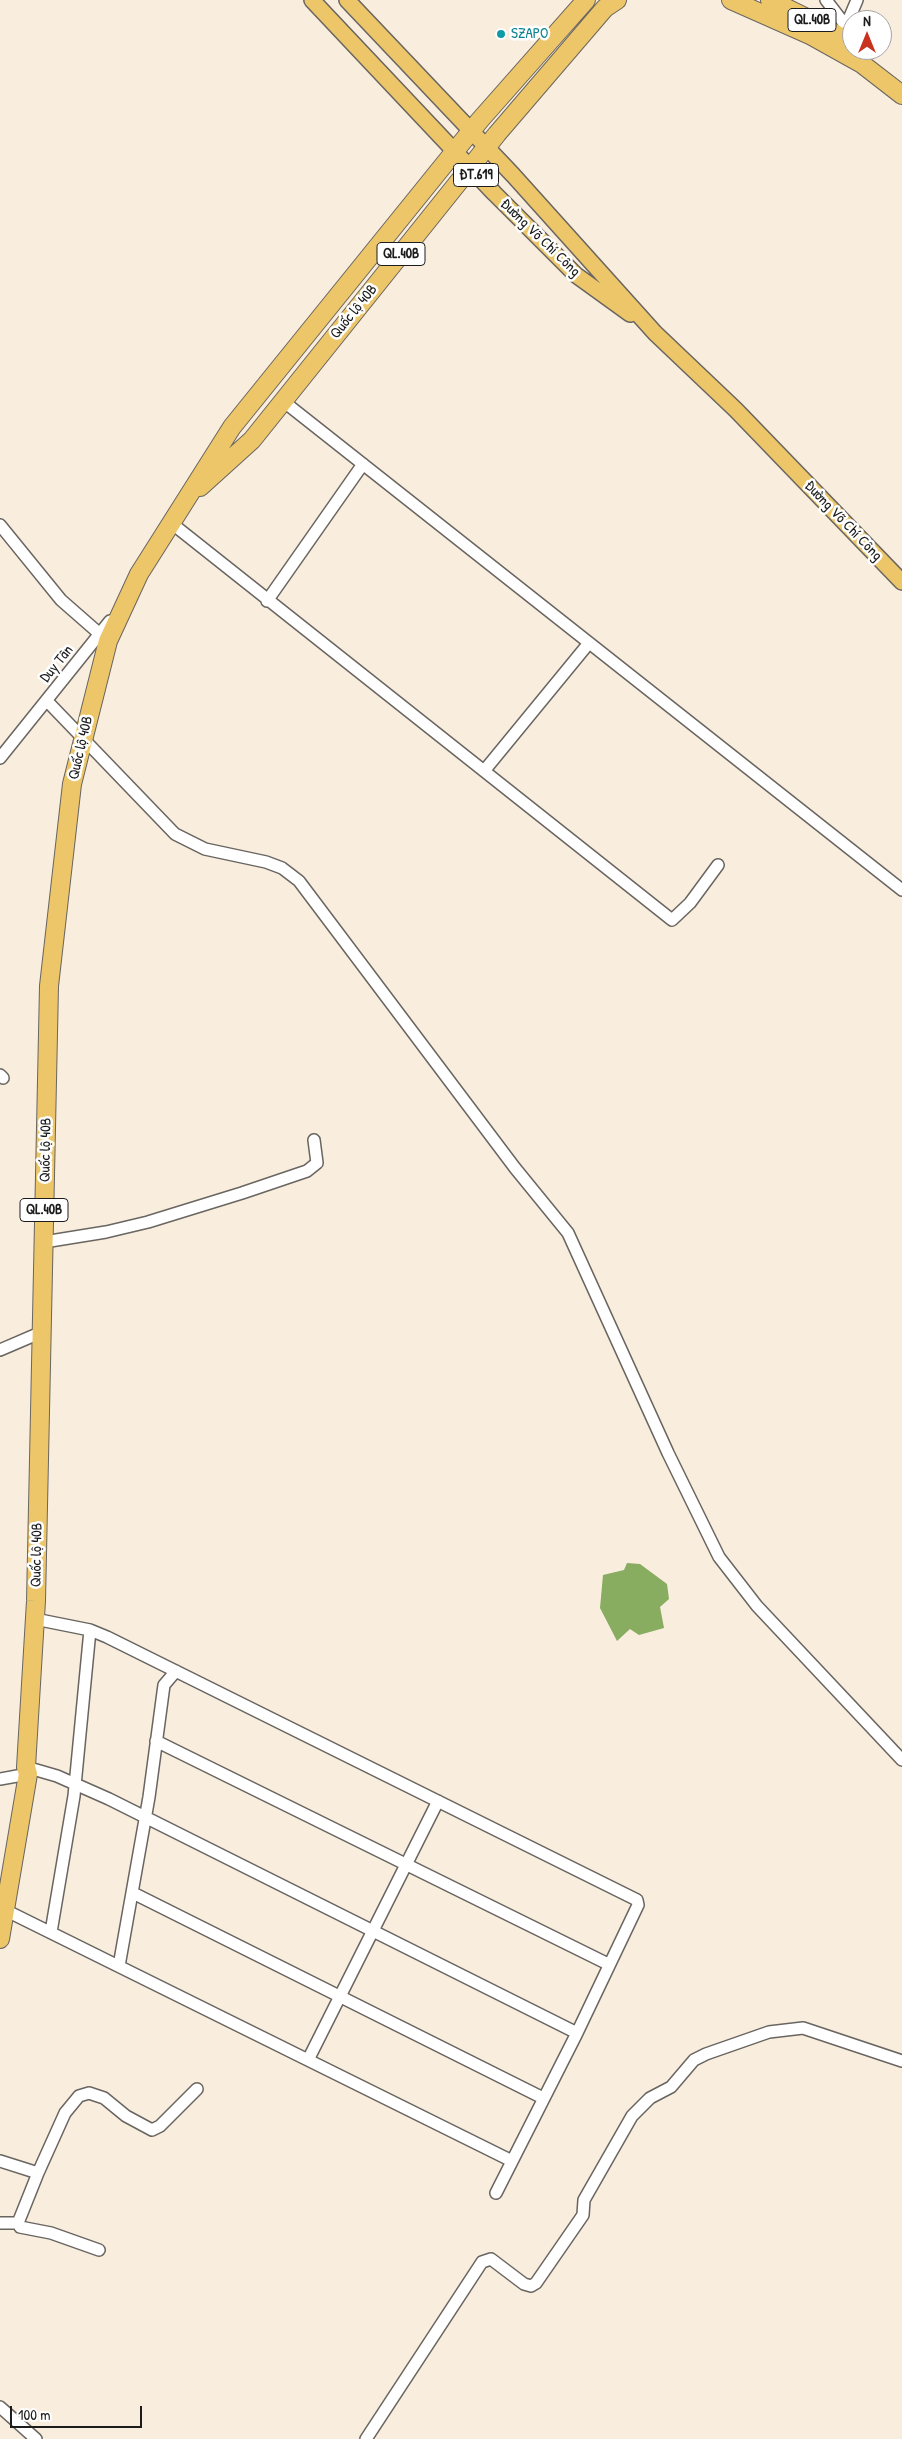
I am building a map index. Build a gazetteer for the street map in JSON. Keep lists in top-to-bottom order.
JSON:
{
  "streets": {
    "highway": ["QL.40B", "Quốc lộ 40B"],
    "main road": ["ĐT.619", "Đường Võ Chí Công"],
    "street": ["Duy Tân"]
  },
  "crossings": [
    ["Đường Võ Chí Công", "Quốc lộ 40B"],
    ["Quốc lộ 40B", "Duy Tân"]
  ],
  "places": ["SZAPO"],
  "scale_bar": "100 m",
  "north": "top"
}
